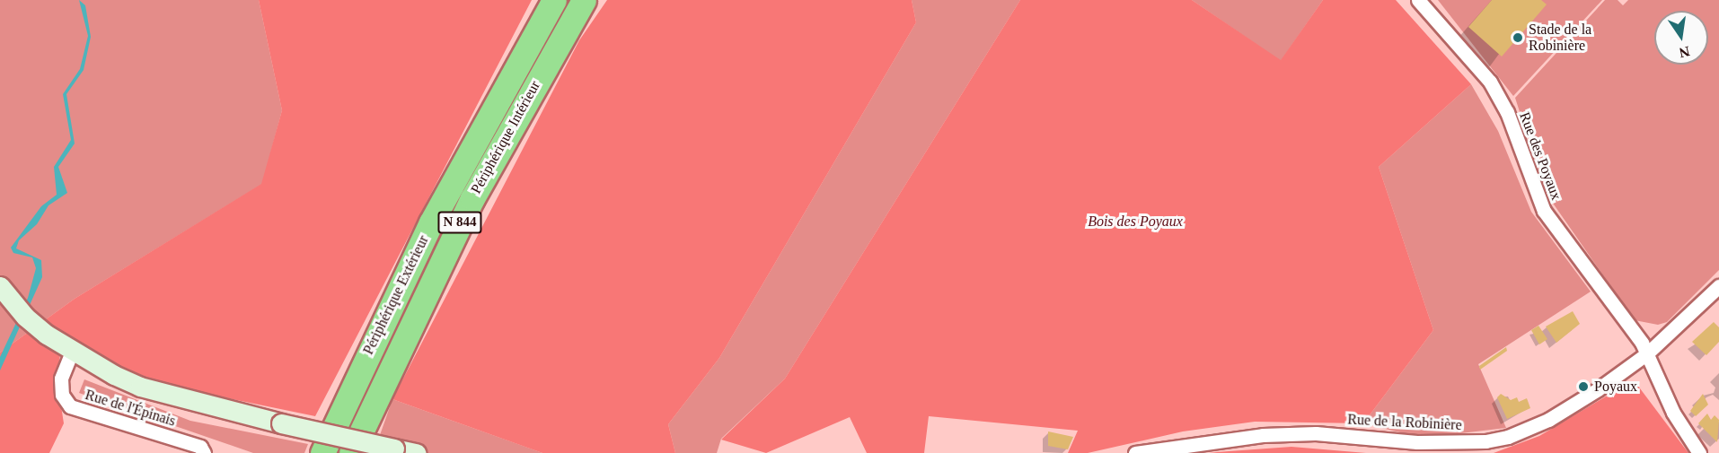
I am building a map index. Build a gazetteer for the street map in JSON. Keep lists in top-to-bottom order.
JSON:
{
  "streets": {
    "highway": ["Périphérique Intérieur", "N 844", "Périphérique Extérieur"],
    "street": ["Rue des Poyaux", "Rue de l'Épinais", "Rue de la Robinière"]
  },
  "crossings": [
    ["Rue des Poyaux", "Rue de la Robinière"]
  ],
  "parks": ["Bois des Poyaux"],
  "places": ["Stade de la Robinière", "Poyaux"],
  "north": "bottom"
}
